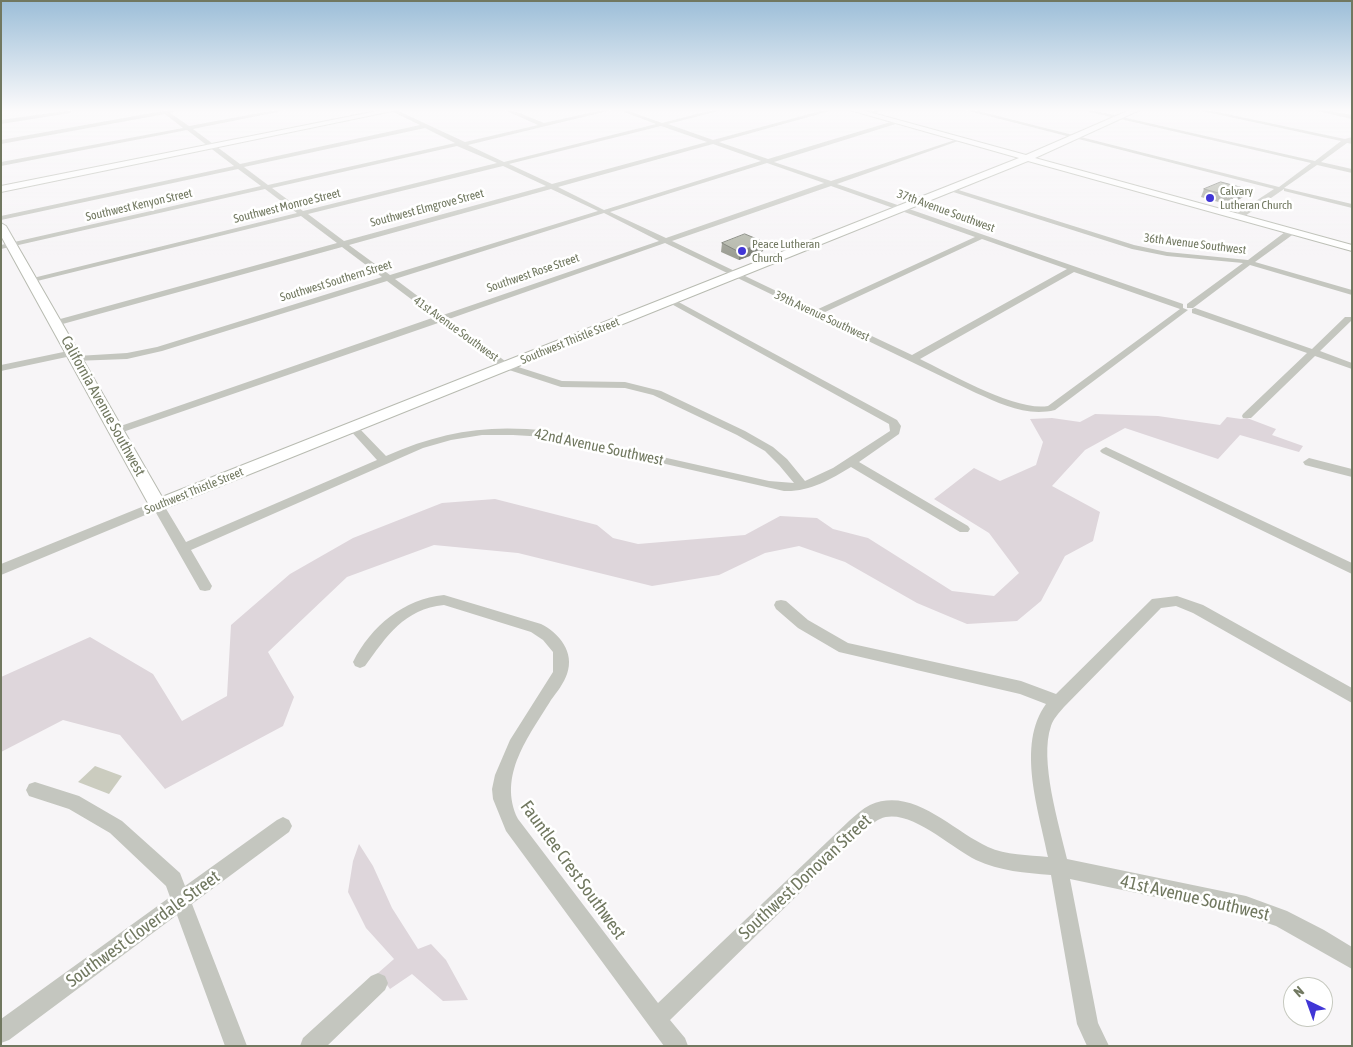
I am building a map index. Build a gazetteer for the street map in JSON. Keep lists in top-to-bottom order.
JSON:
{
  "streets": {
    "main road": ["Southwest Thistle Street", "California Avenue Southwest"],
    "street": [
      "Southwest Kenyon Street",
      "Southwest Monroe Street",
      "Southwest Elmgrove Street",
      "37th Avenue Southwest",
      "36th Avenue Southwest",
      "Southwest Rose Street",
      "Southwest Southern Street",
      "39th Avenue Southwest",
      "41st Avenue Southwest",
      "42nd Avenue Southwest",
      "Fauntlee Crest Southwest",
      "Southwest Donovan Street",
      "Southwest Cloverdale Street"
    ]
  },
  "crossings": [
    ["Southwest Kenyon Street", "41st Avenue Southwest"],
    ["Southwest Kenyon Street", "California Avenue Southwest"],
    ["Southwest Monroe Street", "39th Avenue Southwest"],
    ["Southwest Monroe Street", "41st Avenue Southwest"],
    ["Southwest Monroe Street", "California Avenue Southwest"],
    ["Southwest Elmgrove Street", "39th Avenue Southwest"],
    ["Southwest Elmgrove Street", "41st Avenue Southwest"],
    ["Southwest Elmgrove Street", "California Avenue Southwest"],
    ["37th Avenue Southwest", "Southwest Rose Street"],
    ["37th Avenue Southwest", "Southwest Southern Street"],
    ["37th Avenue Southwest", "39th Avenue Southwest"],
    ["37th Avenue Southwest", "Southwest Thistle Street"],
    ["36th Avenue Southwest", "Southwest Thistle Street"],
    ["Southwest Rose Street", "39th Avenue Southwest"],
    ["Southwest Rose Street", "41st Avenue Southwest"],
    ["Southwest Rose Street", "California Avenue Southwest"],
    ["Southwest Southern Street", "39th Avenue Southwest"],
    ["Southwest Southern Street", "41st Avenue Southwest"],
    ["Southwest Southern Street", "California Avenue Southwest"],
    ["39th Avenue Southwest", "Southwest Thistle Street"],
    ["41st Avenue Southwest", "Southwest Thistle Street"],
    ["41st Avenue Southwest", "42nd Avenue Southwest"],
    ["41st Avenue Southwest", "Southwest Donovan Street"],
    ["Southwest Thistle Street", "California Avenue Southwest"],
    ["California Avenue Southwest", "42nd Avenue Southwest"],
    ["Fauntlee Crest Southwest", "Southwest Donovan Street"]
  ],
  "places": ["Calvary Lutheran Church", "Peace Lutheran Church"],
  "north": "top left"
}
